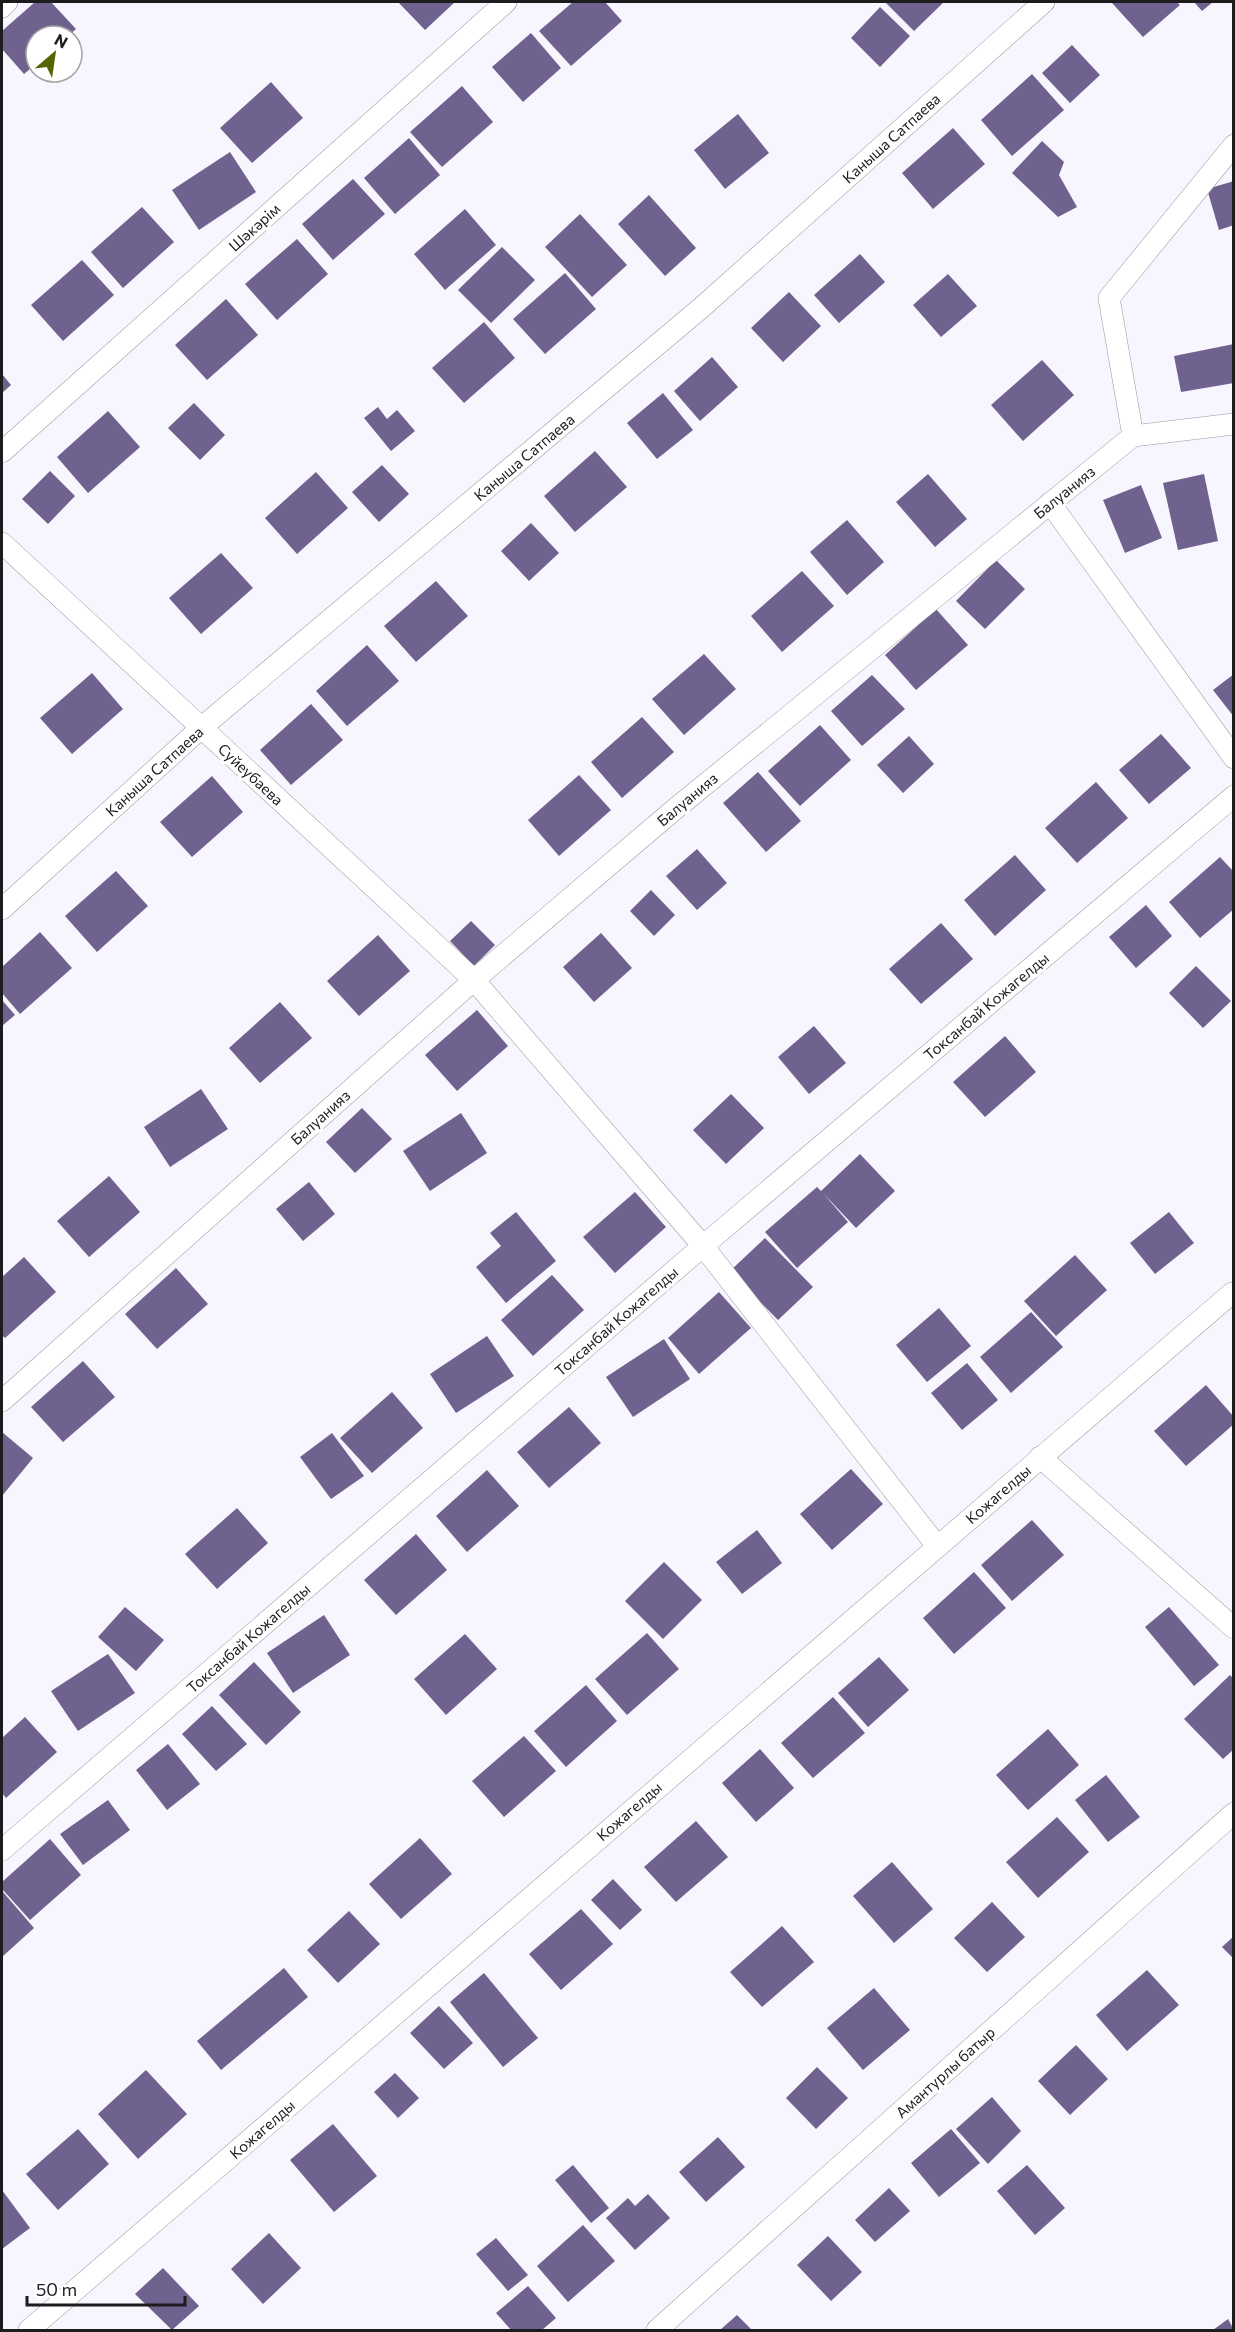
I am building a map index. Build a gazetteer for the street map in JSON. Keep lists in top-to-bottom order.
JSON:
{
  "streets": {
    "street": [
      "Каныша Сатпаева",
      "Шәкәрім",
      "Балуанияз",
      "Суйеубаева",
      "Токсанбай Кожагелды",
      "Кожагелды",
      "Амантурлы батыр"
    ]
  },
  "crossings": [
    ["Каныша Сатпаева", "Суйеубаева"],
    ["Балуанияз", "Суйеубаева"],
    ["Суйеубаева", "Токсанбай Кожагелды"],
    ["Суйеубаева", "Кожагелды"]
  ],
  "scale_bar": "50 m",
  "north": "top right"
}
